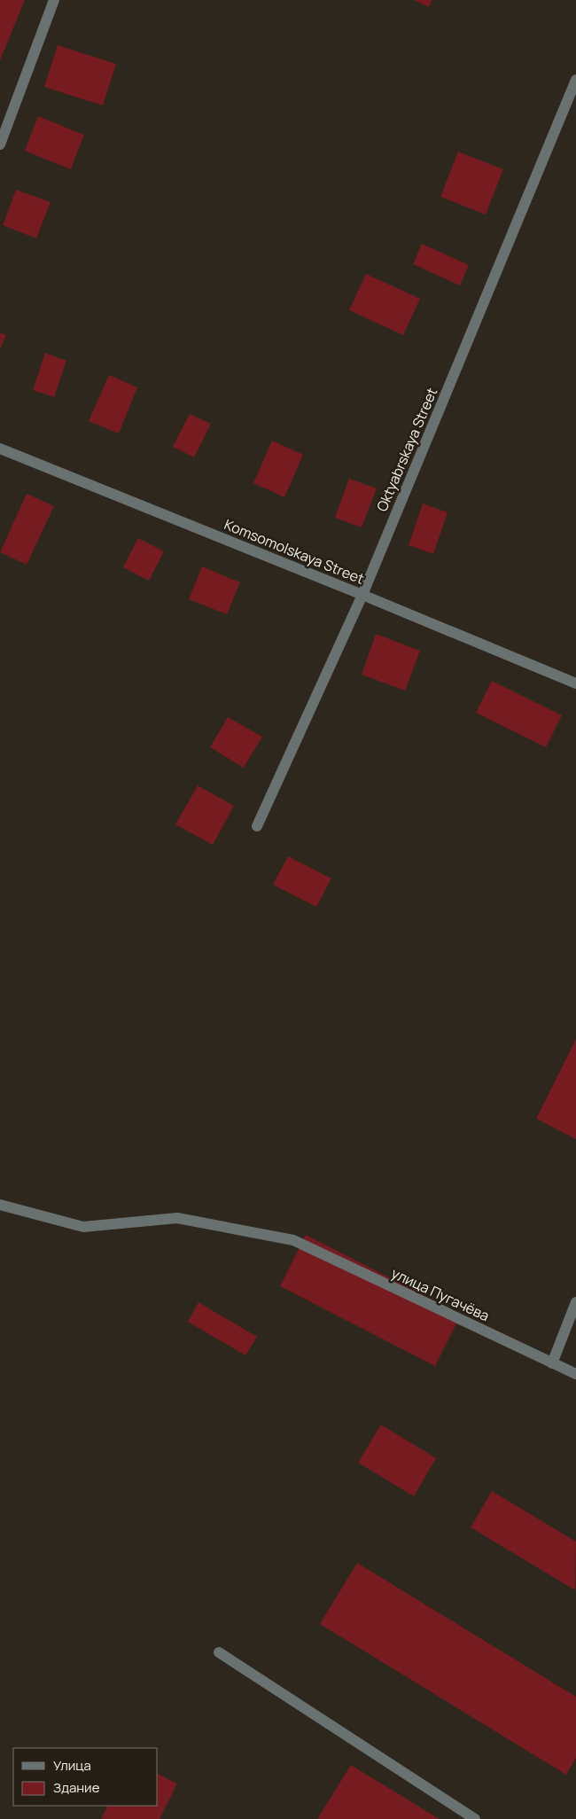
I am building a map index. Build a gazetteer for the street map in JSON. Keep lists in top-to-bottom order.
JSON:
{
  "streets": {
    "street": ["Oktyabrskaya Street", "Komsomolskaya Street", "улица Пугачёва"]
  },
  "crossings": [
    ["Oktyabrskaya Street", "Komsomolskaya Street"]
  ],
  "legend": ["Улица", "Здание"]
}
